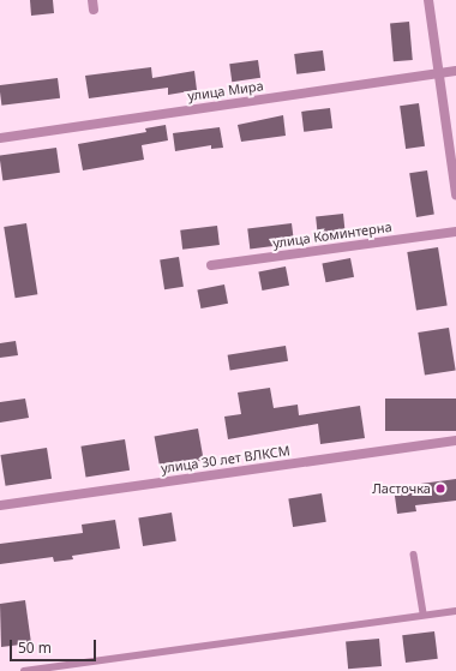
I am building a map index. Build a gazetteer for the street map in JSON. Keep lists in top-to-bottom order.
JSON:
{
  "streets": {
    "street": ["улица Мира", "улица Коминтерна", "улица 30 лет ВЛКСМ"]
  },
  "places": ["Ласточка"],
  "scale_bar": "50 m"
}
